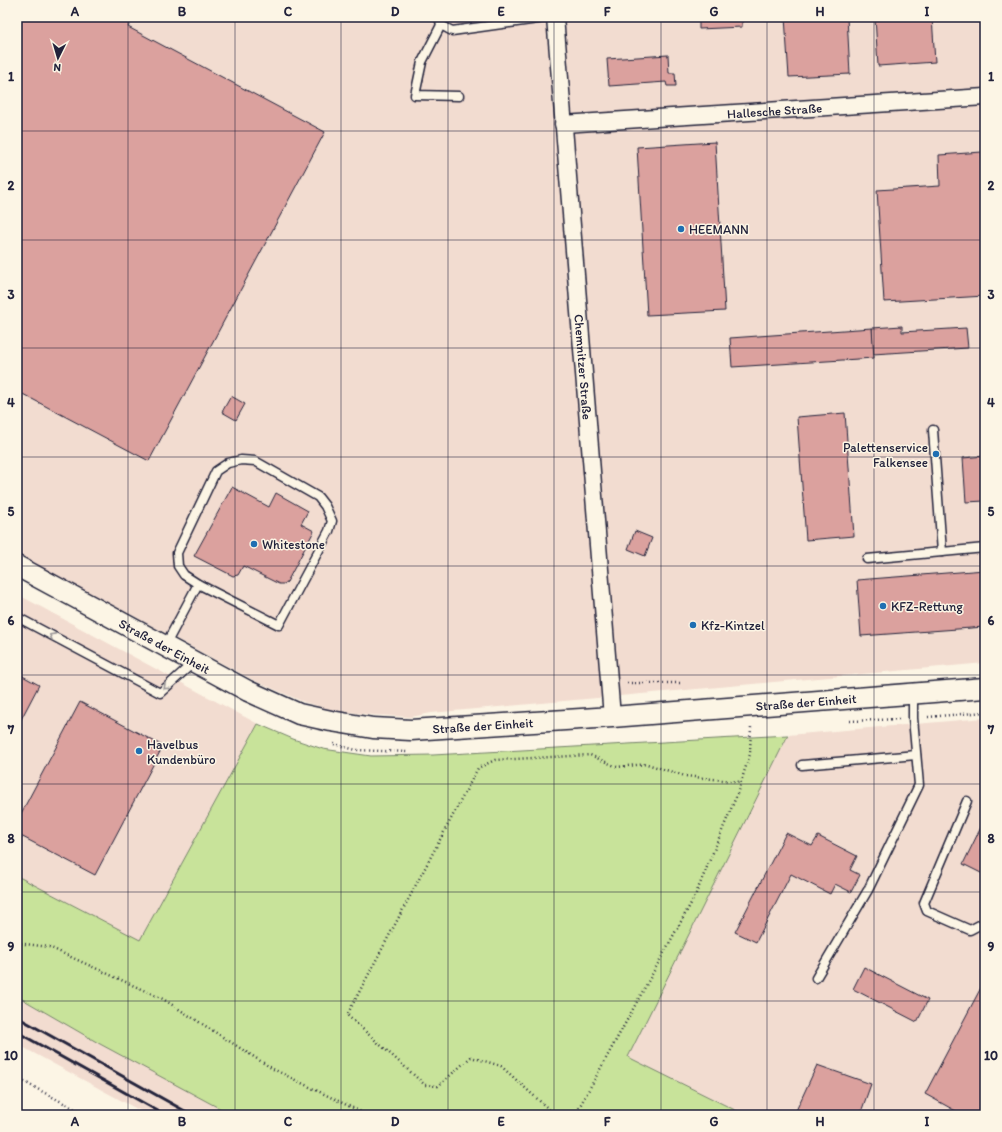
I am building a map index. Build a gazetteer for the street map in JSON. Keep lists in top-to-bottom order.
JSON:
{
  "streets": {
    "street": ["Hallesche Straße", "Chemnitzer Straße", "Straße der Einheit"]
  },
  "crossings": [
    ["Hallesche Straße", "Chemnitzer Straße"],
    ["Chemnitzer Straße", "Straße der Einheit"]
  ],
  "places": [
    "HEEMANN",
    "Palettenservice Falkensee",
    "Whitestone",
    "KFZ-Rettung",
    "Kfz-Kintzel",
    "Havelbus Kundenbüro"
  ],
  "north": "bottom",
  "grid": {
    "columns": [
      "A",
      "B",
      "C",
      "D",
      "E",
      "F",
      "G",
      "H",
      "I"
    ],
    "rows": [
      "1",
      "2",
      "3",
      "4",
      "5",
      "6",
      "7",
      "8",
      "9",
      "10"
    ]
  }
}
